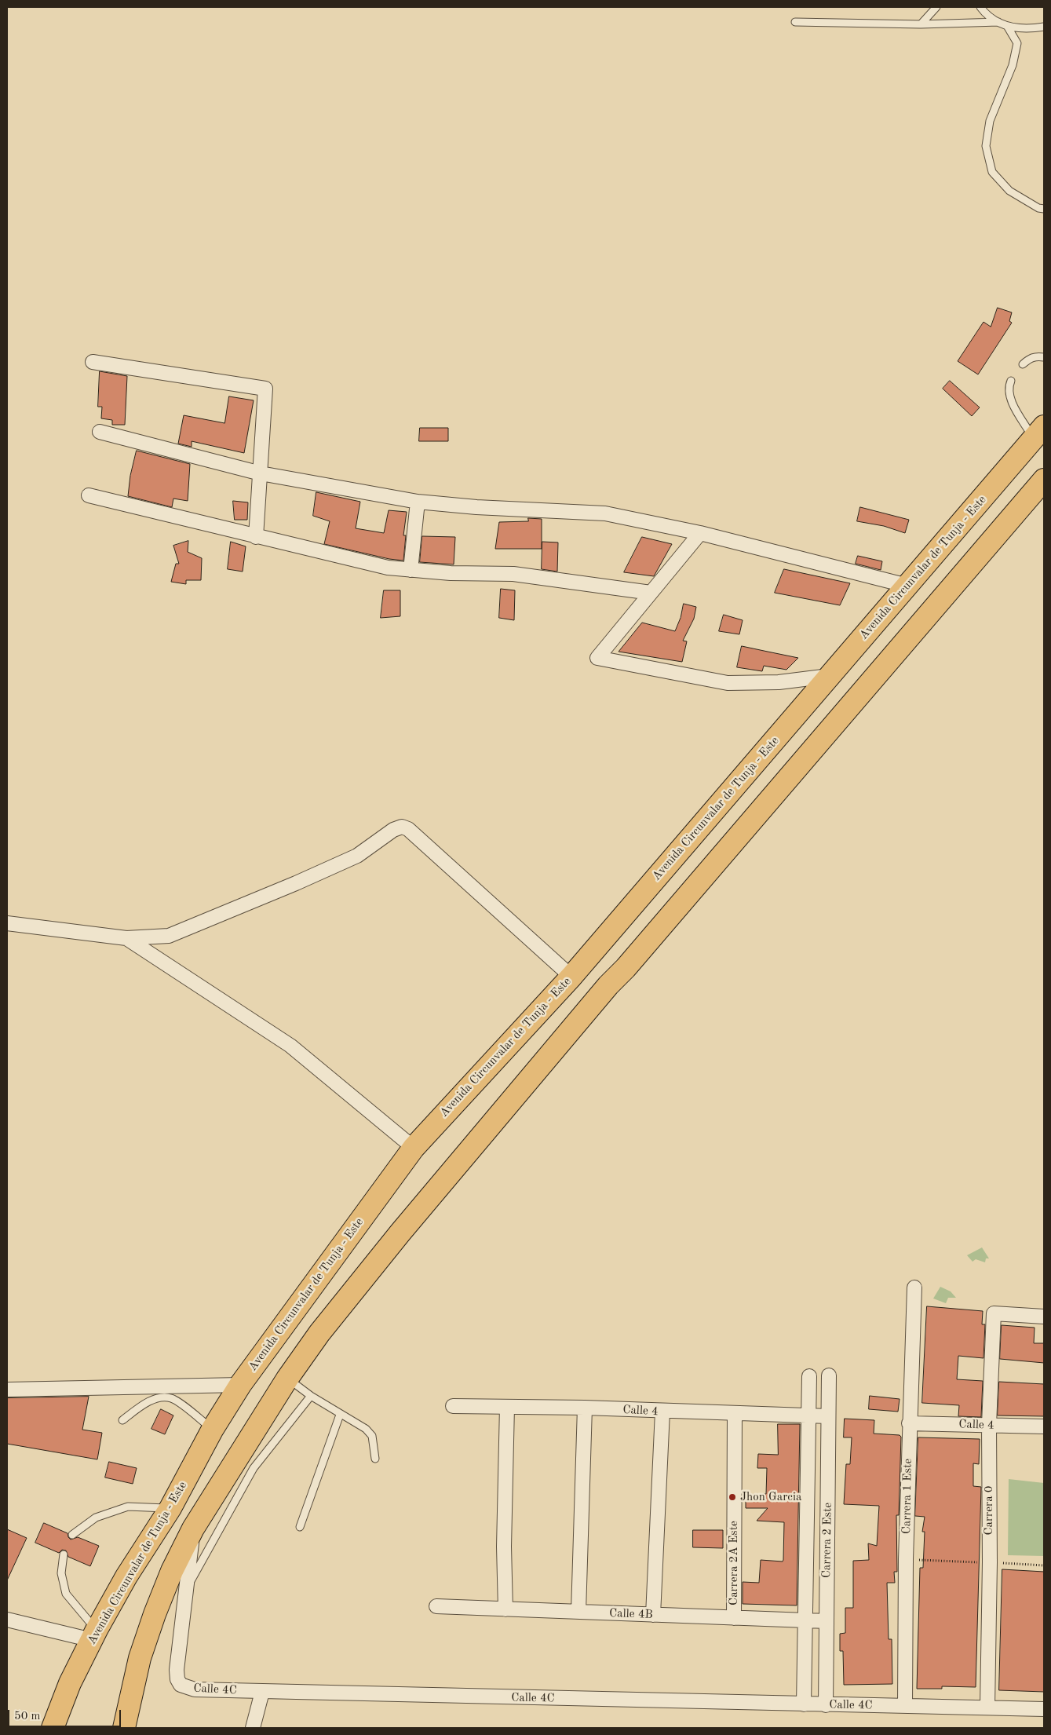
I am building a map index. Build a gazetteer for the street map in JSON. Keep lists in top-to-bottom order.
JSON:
{
  "streets": {
    "highway": ["Avenida Circunvalar de Tunja - Este"],
    "street": [
      "Calle 4",
      "Carrera 1 Este",
      "Carrera 0",
      "Carrera 2 Este",
      "Carrera 2A Este",
      "Calle 4B",
      "Calle 4C"
    ]
  },
  "crossings": [
    ["Calle 4", "Carrera 1 Este"],
    ["Calle 4", "Carrera 0"],
    ["Calle 4", "Carrera 2 Este"],
    ["Calle 4", "Carrera 2A Este"],
    ["Carrera 1 Este", "Calle 4C"],
    ["Carrera 0", "Calle 4C"],
    ["Carrera 2 Este", "Calle 4B"],
    ["Carrera 2 Este", "Calle 4C"],
    ["Carrera 2A Este", "Calle 4B"]
  ],
  "places": ["Jhon Garcia"],
  "scale_bar": "50 m"
}
